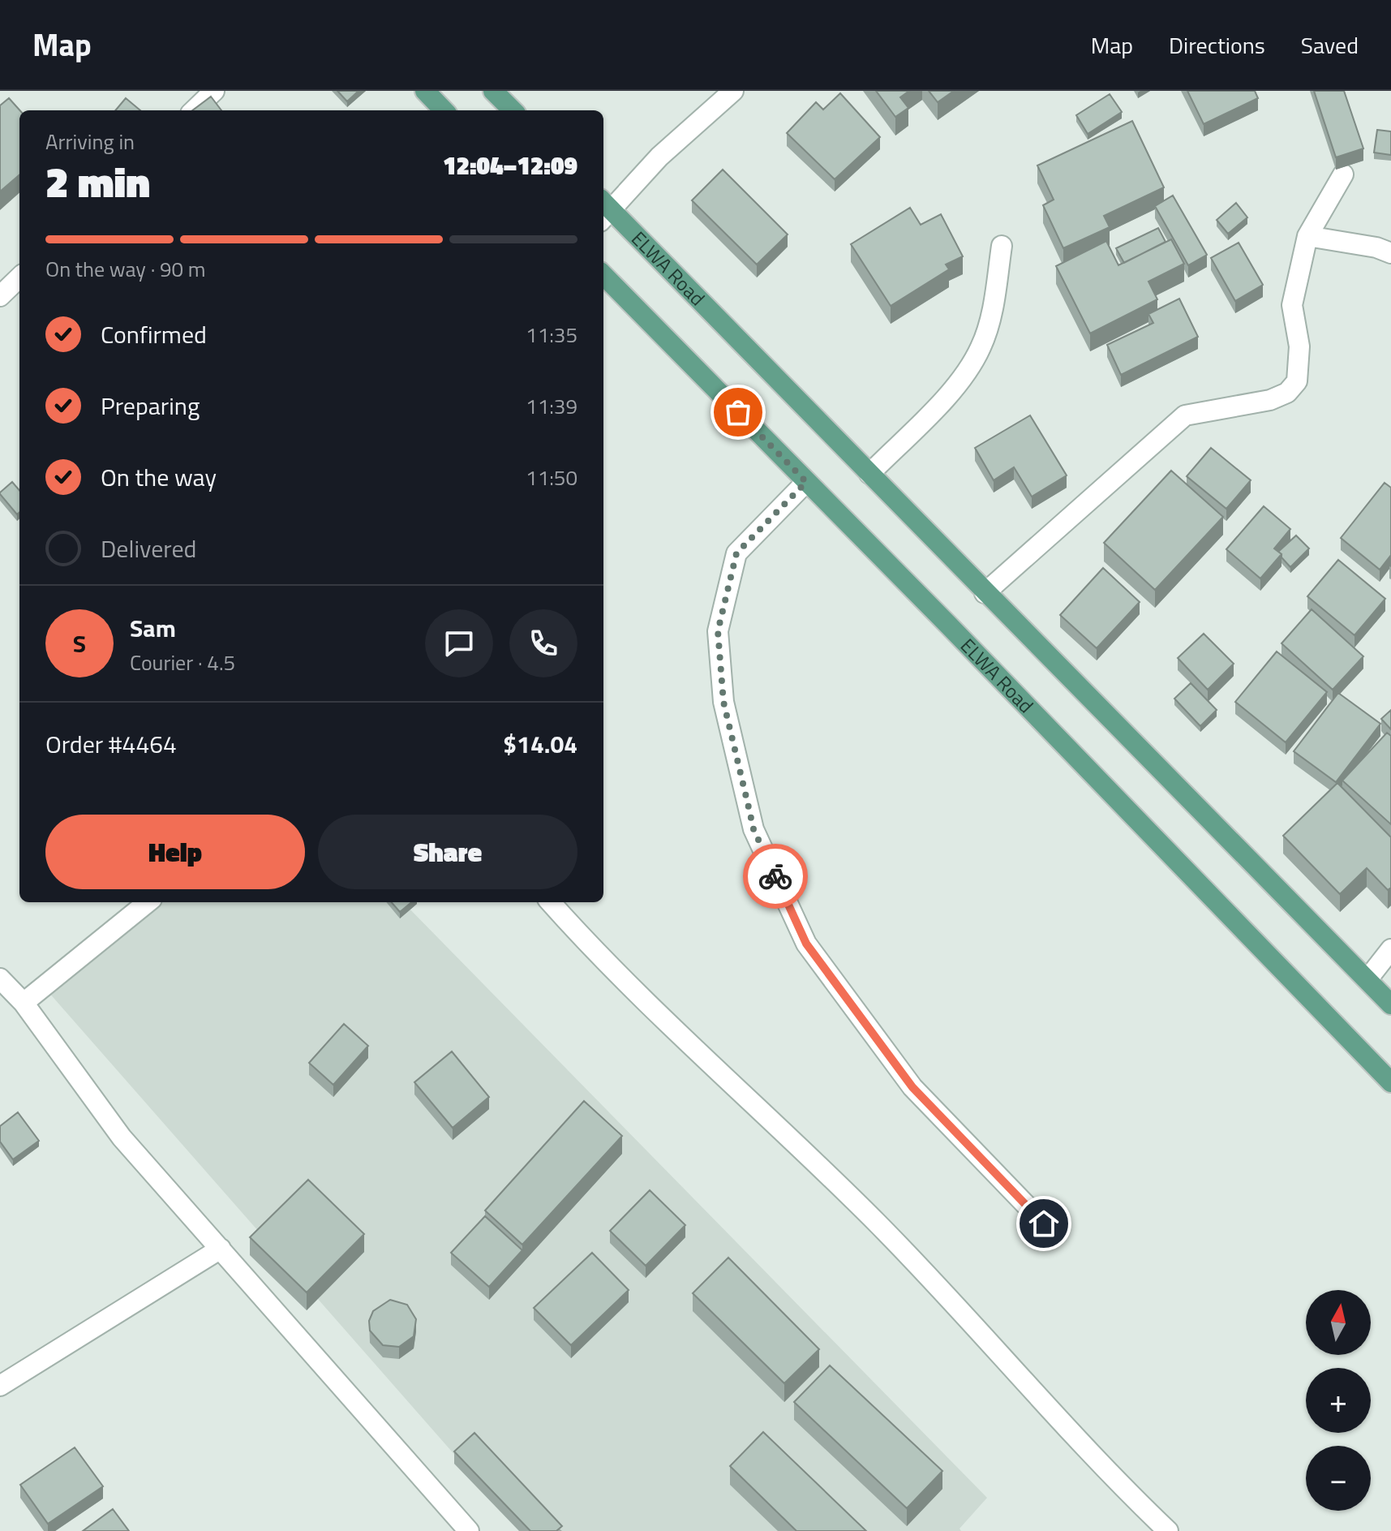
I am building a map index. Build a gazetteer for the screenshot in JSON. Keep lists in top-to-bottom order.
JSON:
{
  "streets": {
    "main road": ["ELWA Road"]
  },
  "north": "top",
  "page": {
    "header": "Map",
    "nav": ["Map", "Directions", "Saved"],
    "heading": ["2 min", "Arriving in", "12:04–12:09"],
    "panel": [
      "Sam",
      "Courier · 4.5",
      "Order #4464",
      "$14.04"
    ],
    "bar": "On the way · 90 m",
    "list": [
      ["Confirmed", "11:35"],
      ["Preparing", "11:39"],
      ["On the way", "11:50"],
      "Delivered"
    ],
    "round": "S",
    "buttons": ["Help", "Share"],
    "map_buttons": ["+", "−"]
  }
}
